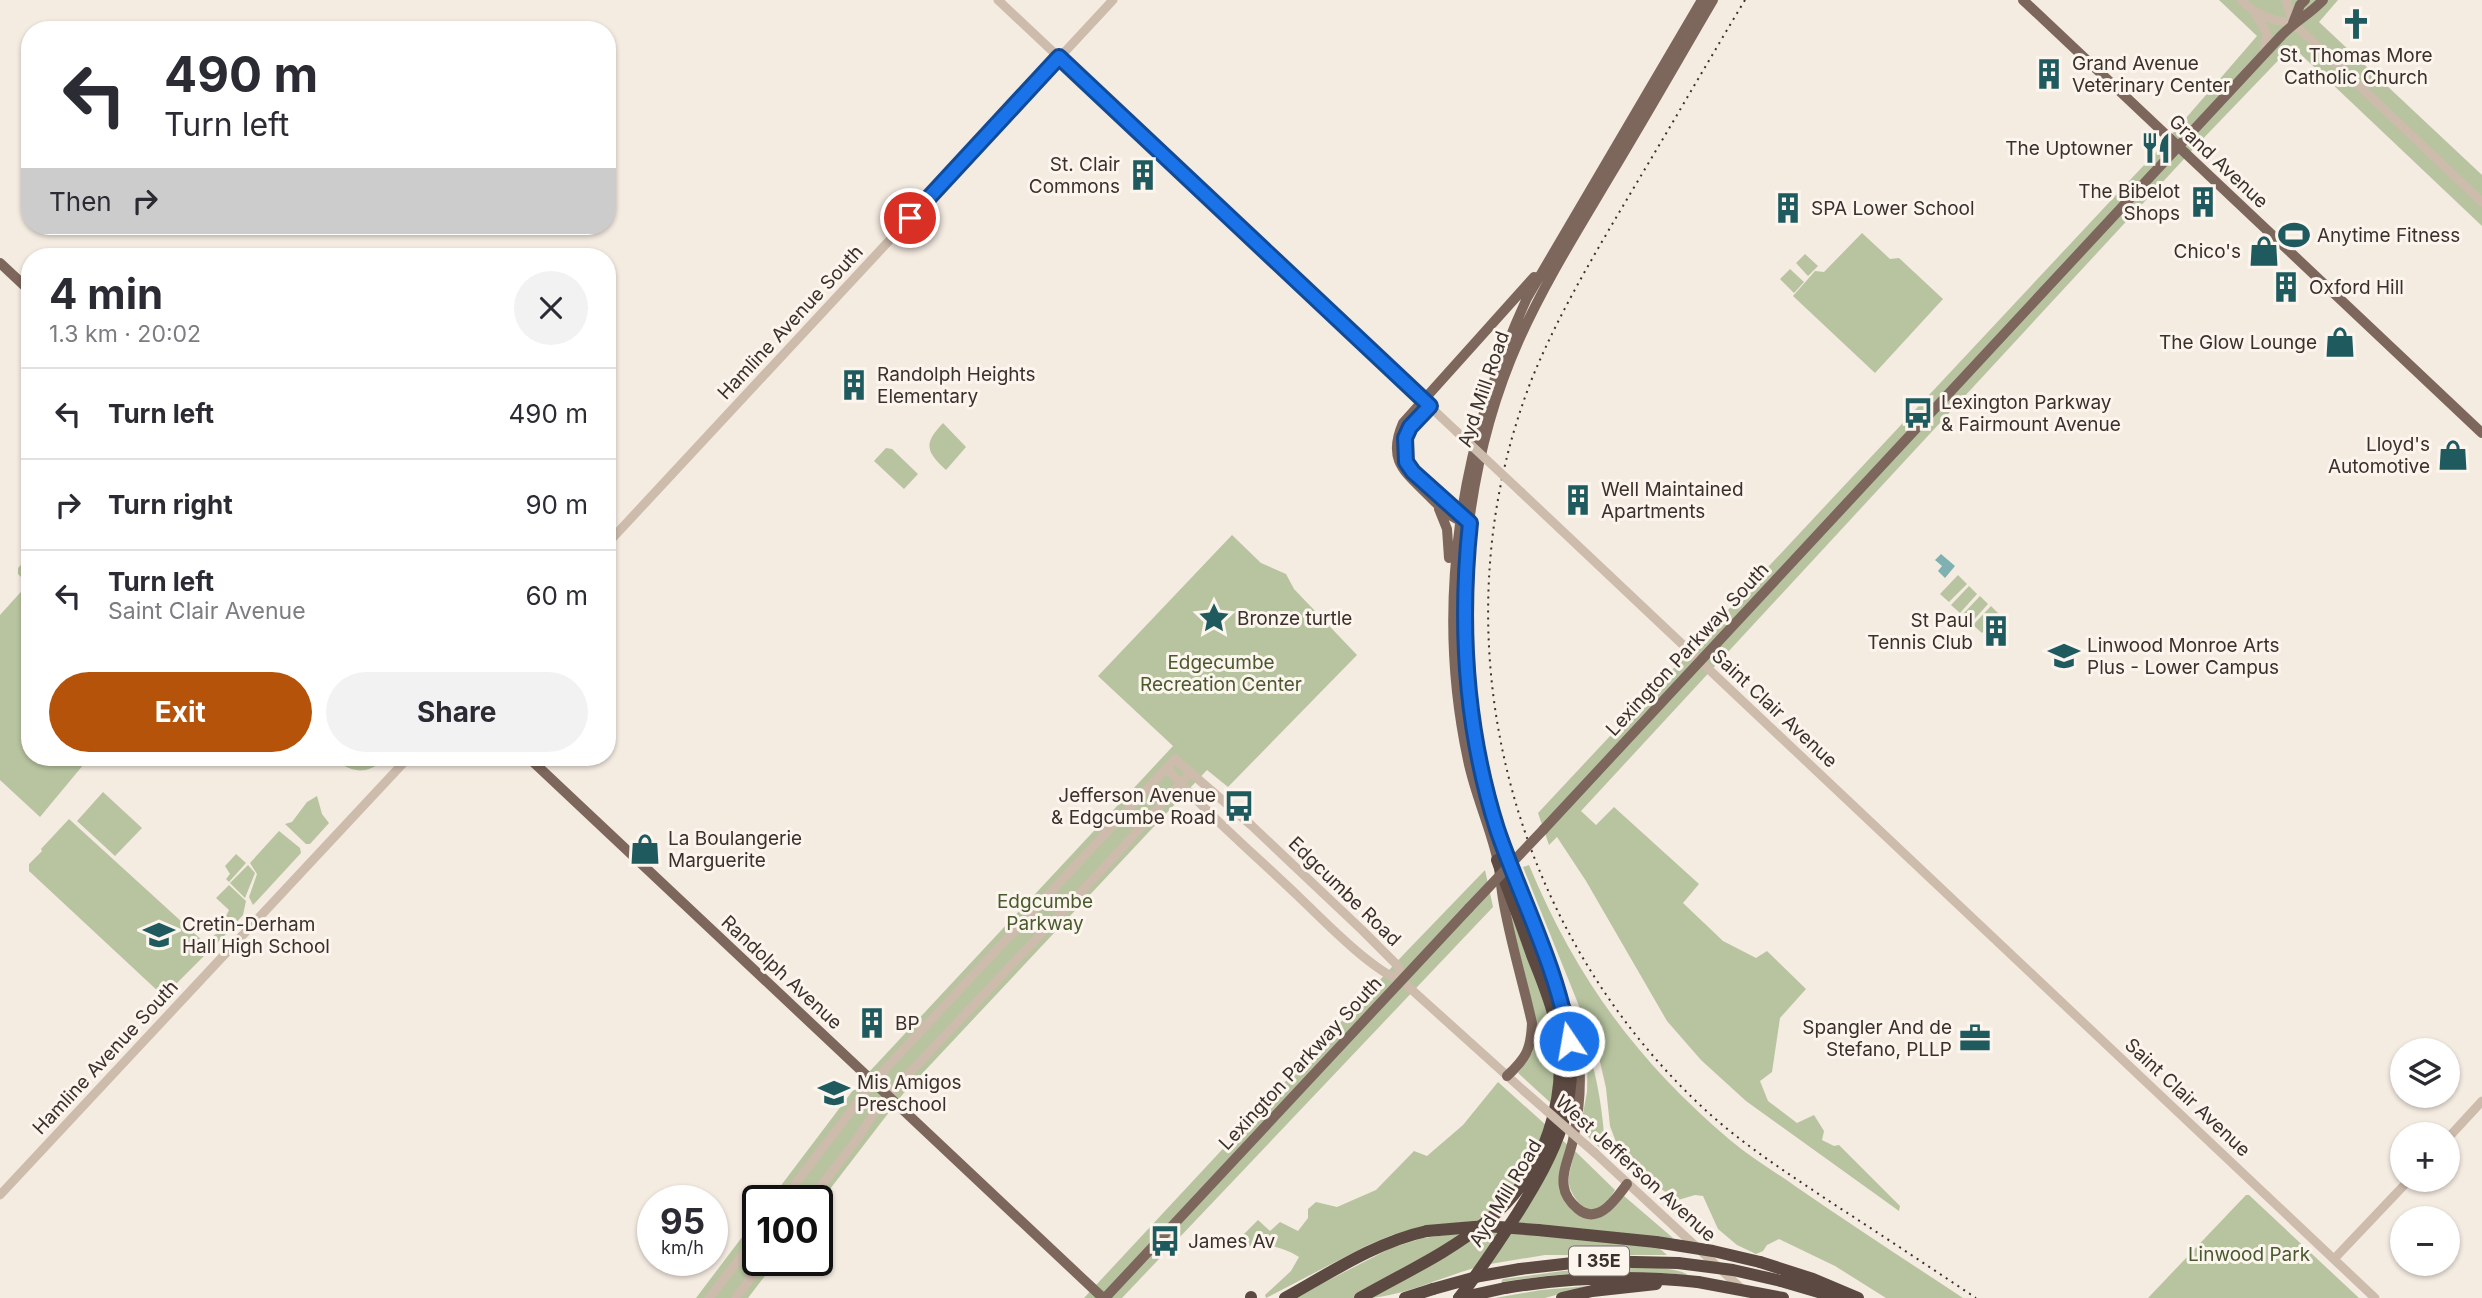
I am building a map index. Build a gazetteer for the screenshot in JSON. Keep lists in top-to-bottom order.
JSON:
{
  "streets": {
    "highway": ["Ayd Mill Road", "I 35E"],
    "main road": ["Grand Avenue", "Lexington Parkway South", "Randolph Avenue"],
    "street": [
      "Hamline Avenue South",
      "Saint Clair Avenue",
      "Edgcumbe Road",
      "West Jefferson Avenue"
    ]
  },
  "crossings": [
    ["Grand Avenue", "Lexington Parkway South"],
    ["Hamline Avenue South", "Saint Clair Avenue"],
    ["Ayd Mill Road", "West Jefferson Avenue"],
    ["Ayd Mill Road", "I 35E"],
    ["Lexington Parkway South", "Saint Clair Avenue"],
    ["Lexington Parkway South", "Edgcumbe Road"],
    ["Lexington Parkway South", "Randolph Avenue"],
    ["Lexington Parkway South", "West Jefferson Avenue"],
    ["Edgcumbe Road", "West Jefferson Avenue"]
  ],
  "parks": ["Edgecumbe Recreation Center", "Edgcumbe Parkway", "Linwood Park"],
  "places": {
    "church": ["St. Thomas More Catholic Church"],
    "building": [
      "Grand Avenue Veterinary Center",
      "St. Clair Commons",
      "The Bibelot Shops",
      "SPA Lower School",
      "Oxford Hill",
      "Randolph Heights Elementary",
      "Well Maintained Apartments",
      "St Paul Tennis Club",
      "BP"
    ],
    "restaurant": ["The Uptowner"],
    "sports": ["Anytime Fitness"],
    "shop": [
      "Chico's",
      "The Glow Lounge",
      "Lloyd's Automotive",
      "La Boulangerie Marguerite"
    ],
    "bus stop": ["Lexington Parkway & Fairmount Avenue", "Jefferson Avenue & Edgcumbe Road", "James Av"],
    "place": ["Bronze turtle"],
    "school or university": ["Linwood Monroe Arts Plus - Lower Campus", "Cretin-Derham Hall High School", "Mis Amigos Preschool"],
    "office": ["Spangler And de Stefano, PLLP"]
  },
  "page": {
    "turn": ["490 m", "Turn left"],
    "then": "Then",
    "heading": ["4 min", "1.3 km · 20:02"],
    "list": [
      {
        "name": "Turn left",
        "value": "490 m"
      },
      {
        "name": "Turn right",
        "value": "90 m"
      },
      {
        "name": "Turn left",
        "note": "Saint Clair Avenue",
        "value": "60 m"
      }
    ],
    "buttons": ["Exit", "Share"],
    "map_buttons": ["+", "−"],
    "speed": "95 km/h",
    "limit": "100"
  }
}
